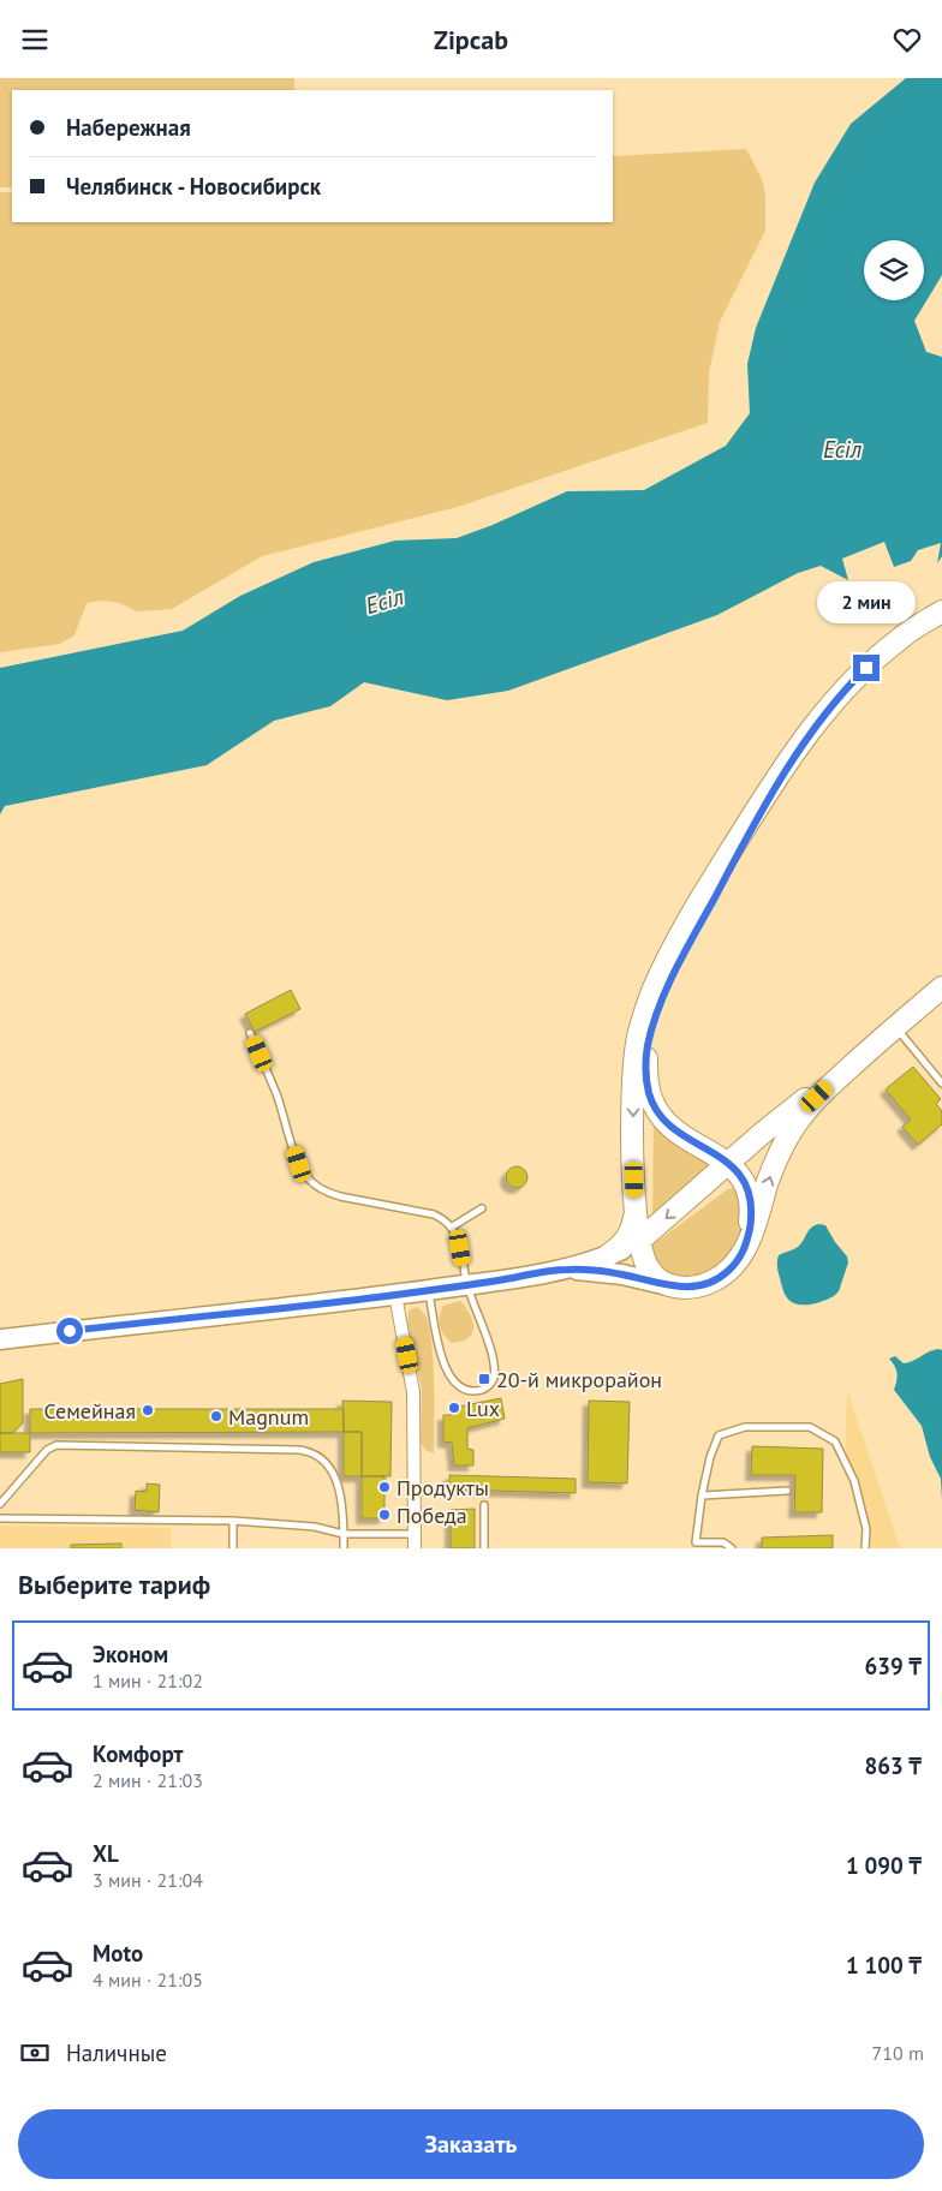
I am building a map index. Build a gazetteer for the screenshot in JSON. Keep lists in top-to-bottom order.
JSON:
{
  "water": ["Есіл"],
  "places": {
    "transit": ["20-й микрорайон"],
    "other": [
      "Lux",
      "Семейная",
      "Magnum",
      "Продукты",
      "Победа"
    ]
  },
  "page": {
    "header": "Zipcab",
    "banner": ["Набережная", "Челябинск - Новосибирск"],
    "bubble": "2 мин",
    "heading": "Выберите тариф",
    "list": [
      {
        "name": "Эконом",
        "note": "1 мин · 21:02",
        "value": "639 ₸"
      },
      {
        "name": "Комфорт",
        "note": "2 мин · 21:03",
        "value": "863 ₸"
      },
      {
        "name": "XL",
        "note": "3 мин · 21:04",
        "value": "1 090 ₸"
      },
      {
        "name": "Moto",
        "note": "4 мин · 21:05",
        "value": "1 100 ₸"
      }
    ],
    "pay": ["Наличные", "710 m"],
    "buttons": "Заказать"
  }
}
